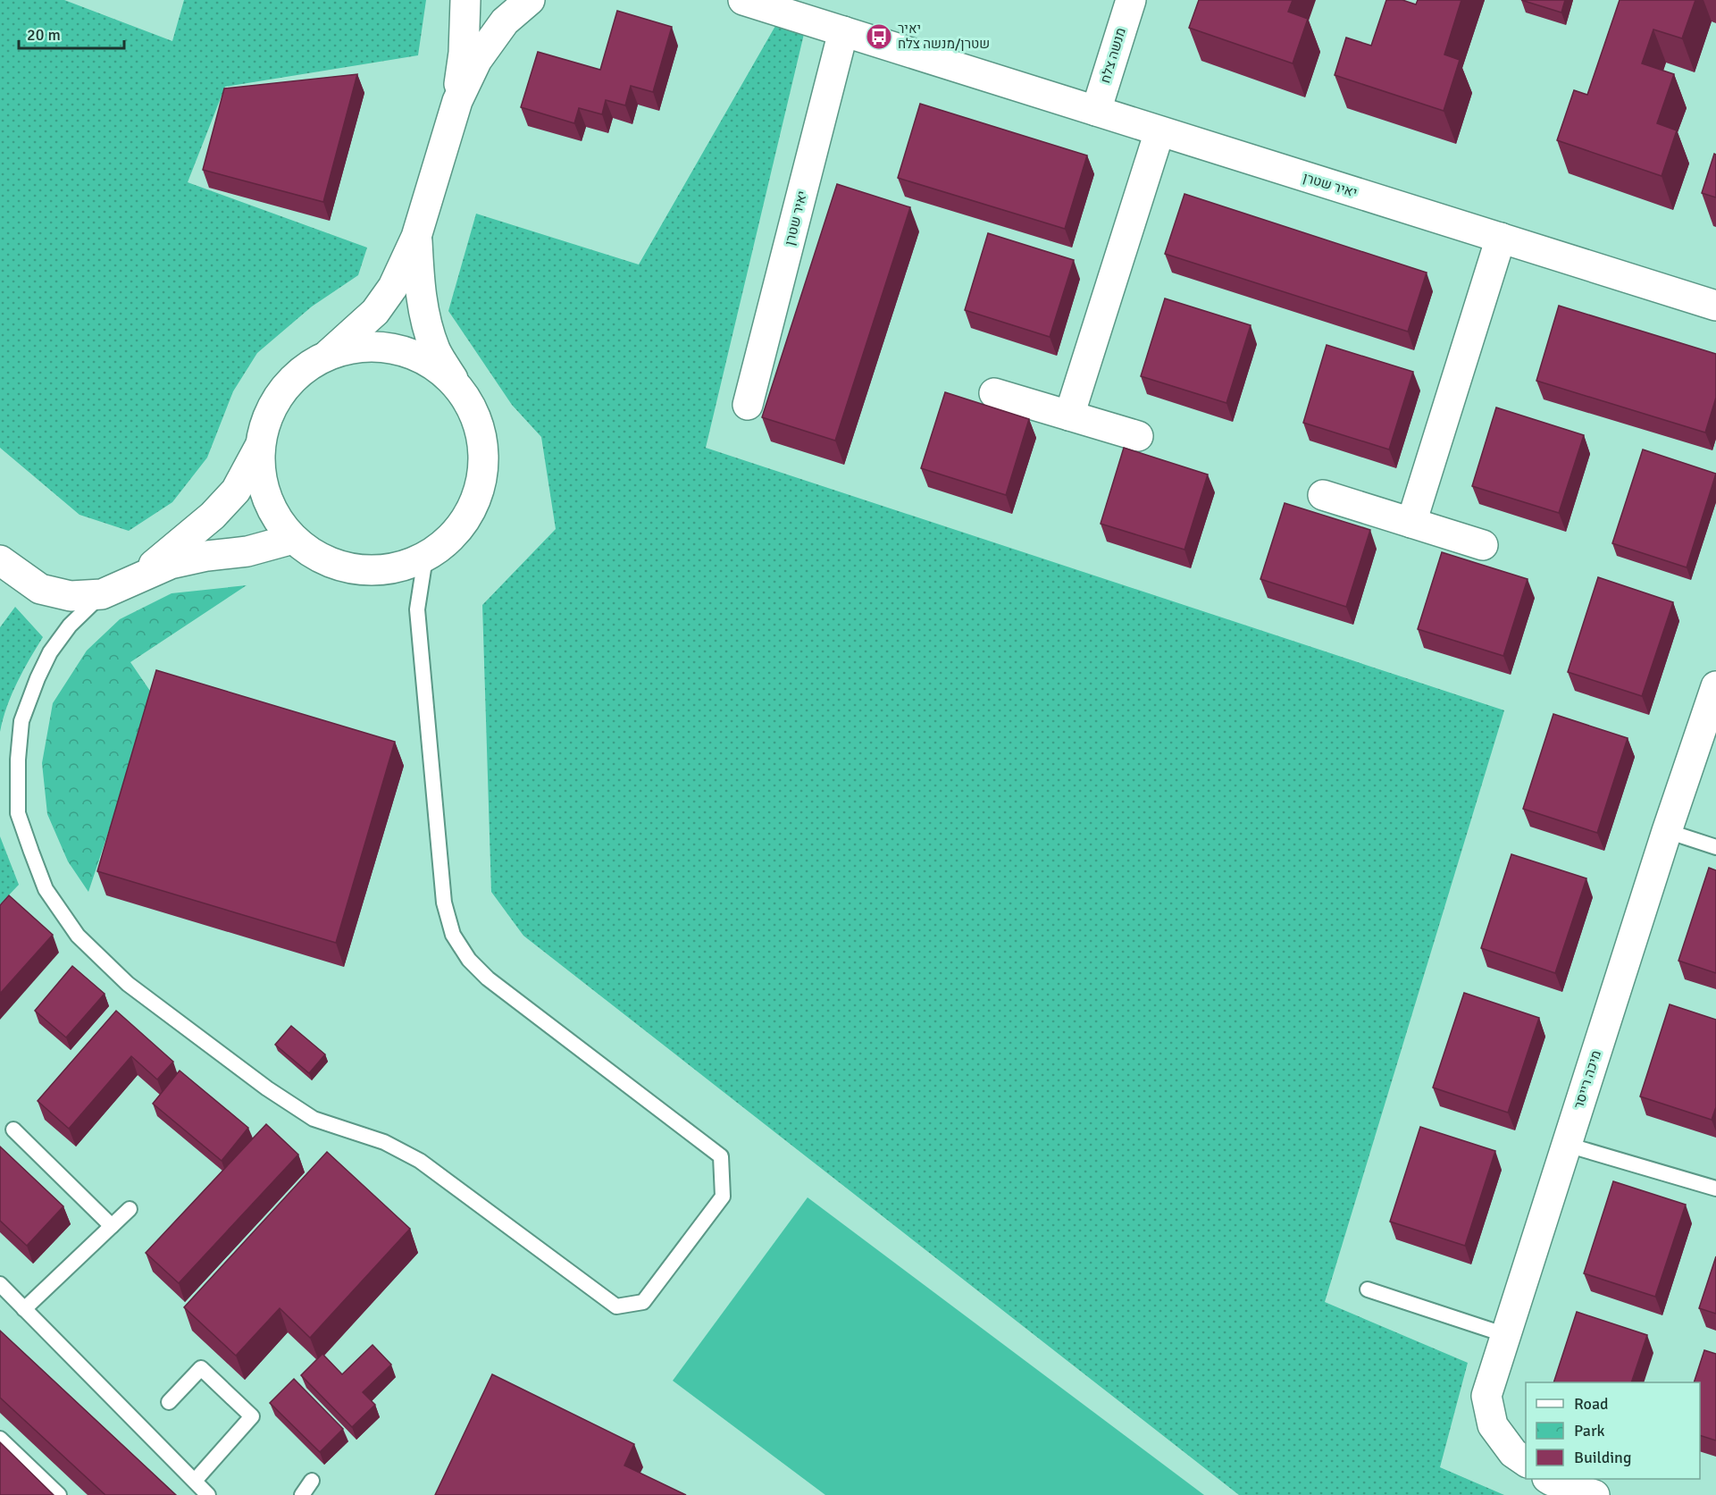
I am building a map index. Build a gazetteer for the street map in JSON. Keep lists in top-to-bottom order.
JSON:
{
  "streets": {
    "street": ["מנשה צלח", "יאיר שטרן", "מיכה רייסר"]
  },
  "crossings": [
    ["מנשה צלח", "יאיר שטרן"]
  ],
  "places": {
    "bus stop": ["יאיר שטרן/מנשה צלח"]
  },
  "legend": ["Road", "Park", "Building"],
  "scale_bar": "20 m"
}
